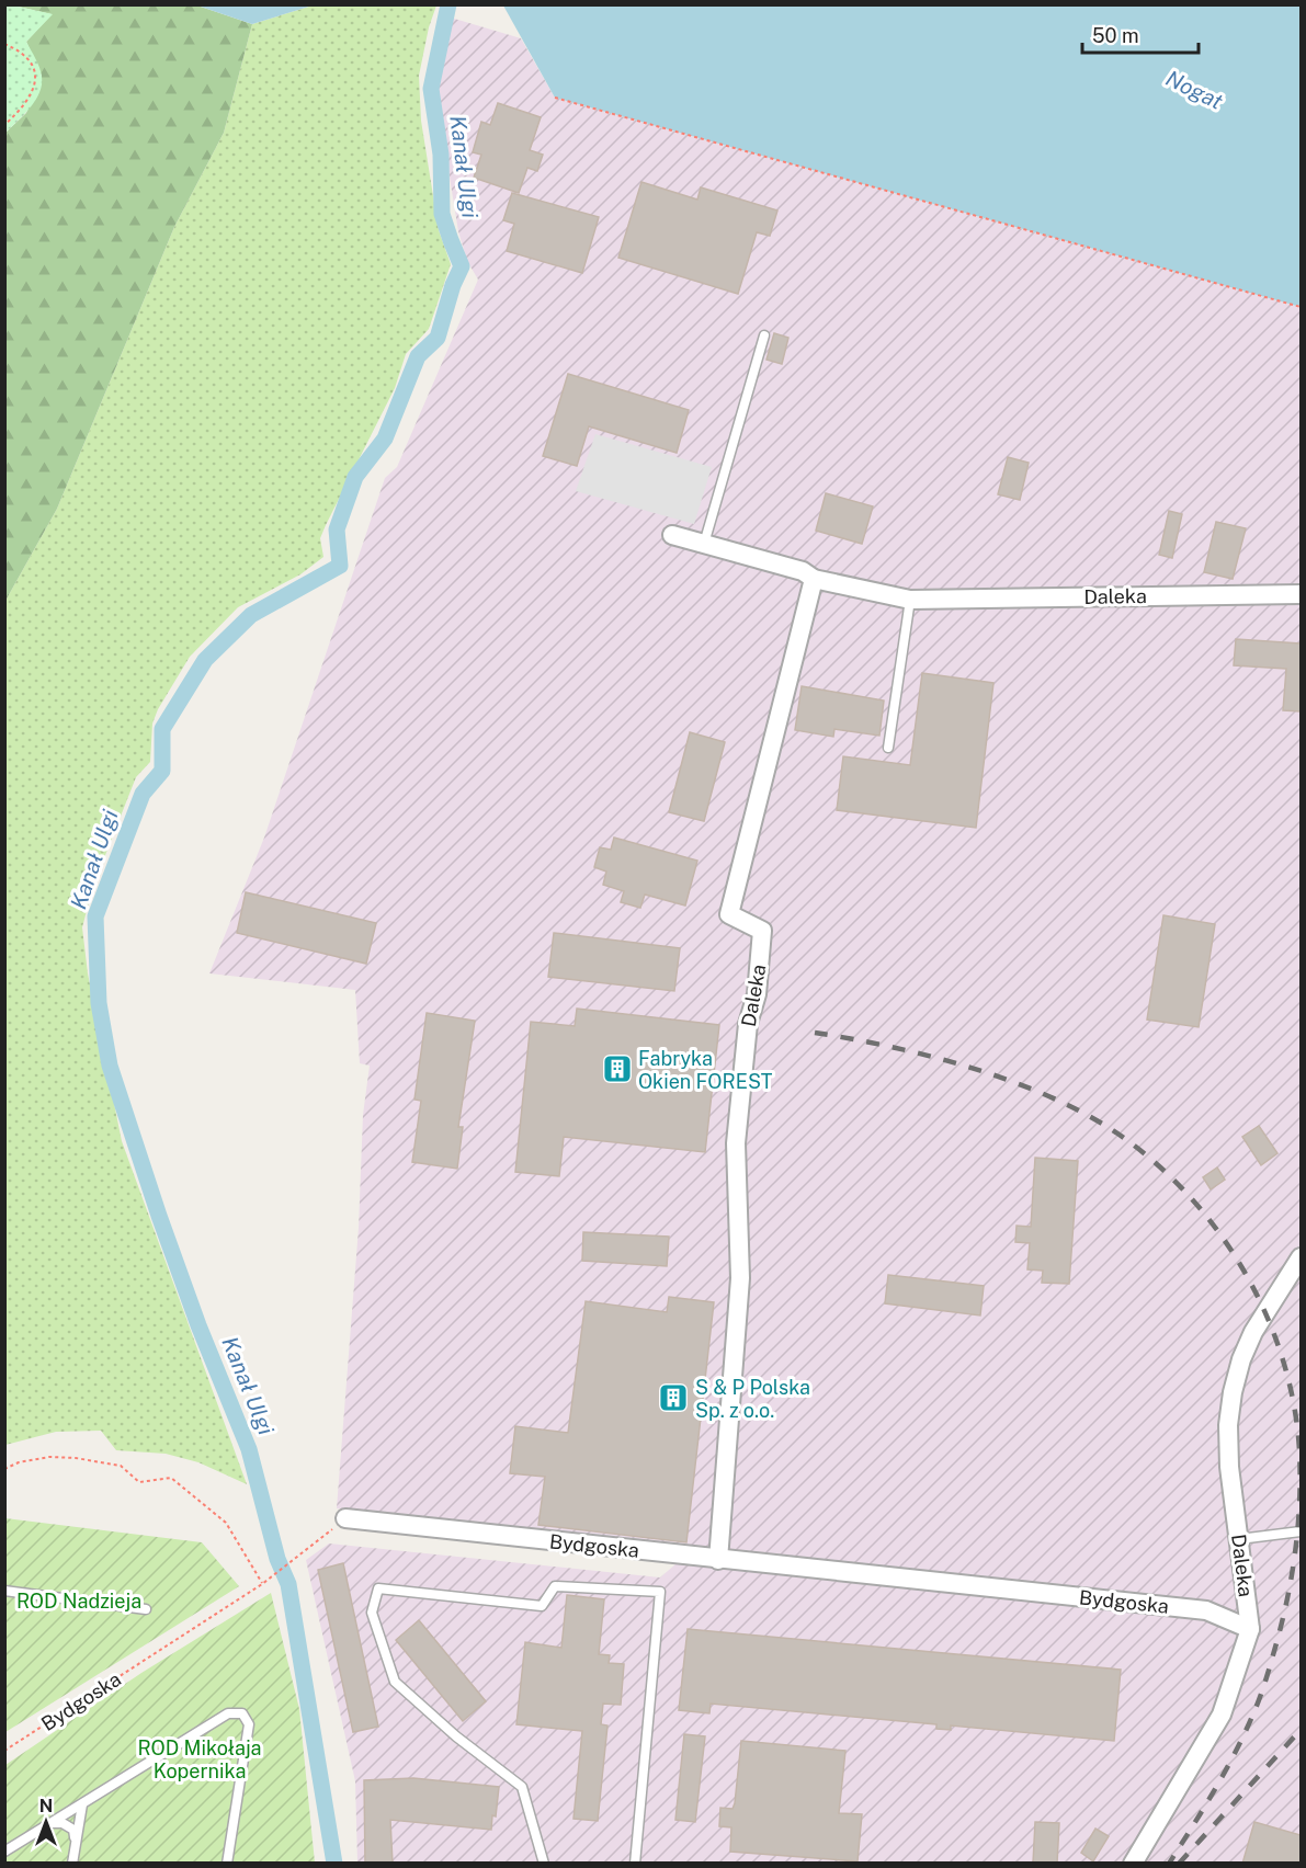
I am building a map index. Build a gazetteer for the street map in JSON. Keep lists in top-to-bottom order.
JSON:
{
  "streets": {
    "street": ["Daleka", "Bydgoska"]
  },
  "crossings": [
    ["Daleka", "Bydgoska"]
  ],
  "water": ["Nogat", "Kanał Ulgi"],
  "parks": ["ROD Nadzieja", "ROD Mikołaja Kopernika"],
  "places": {
    "building": ["Fabryka Okien FOREST", "S & P Polska Sp. z o.o."]
  },
  "scale_bar": "50 m",
  "north": "top"
}
